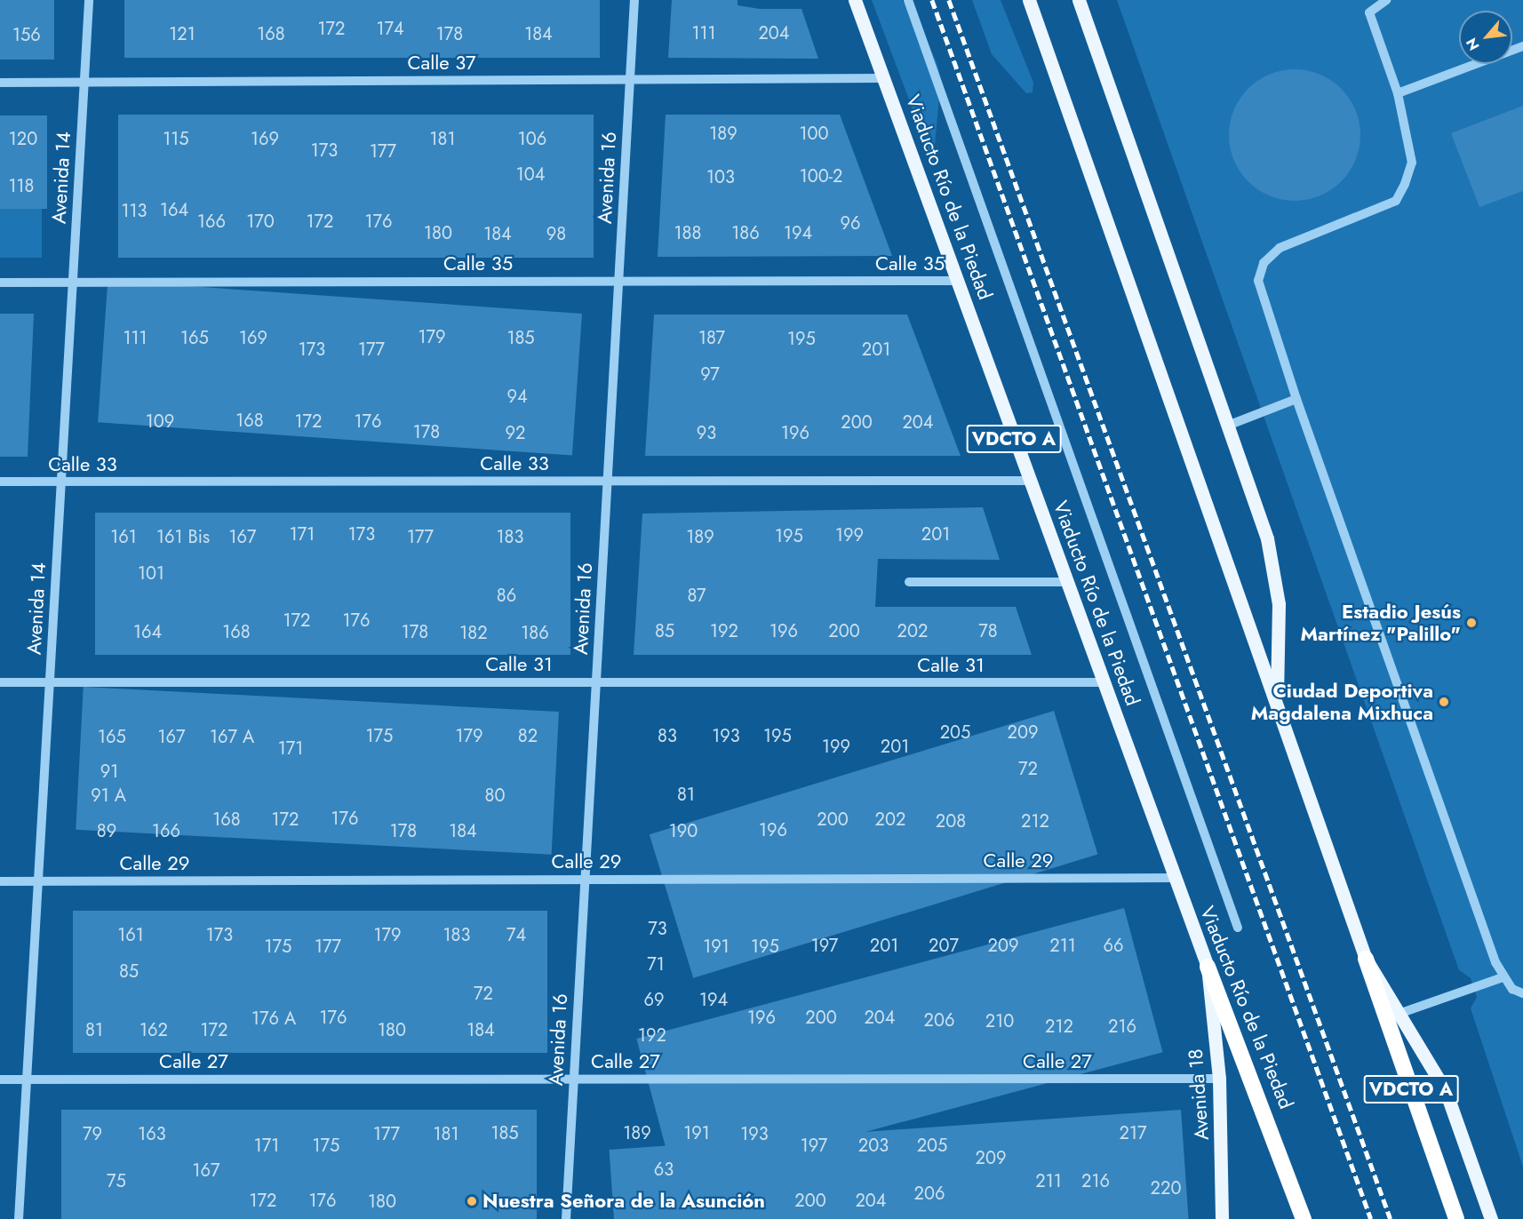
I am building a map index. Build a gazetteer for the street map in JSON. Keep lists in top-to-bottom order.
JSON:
{
  "streets": {
    "highway": ["Viaducto Río de la Piedad", "VDCTO A"],
    "main road": ["Avenida 18"],
    "street": [
      "Calle 37",
      "Avenida 14",
      "Avenida 16",
      "Calle 35",
      "Calle 33",
      "Calle 31",
      "Calle 29",
      "Calle 27"
    ]
  },
  "crossings": [
    ["Calle 37", "Avenida 14"],
    ["Calle 37", "Avenida 16"],
    ["Calle 37", "Viaducto Río de la Piedad"],
    ["Avenida 14", "Calle 35"],
    ["Avenida 14", "Calle 33"],
    ["Avenida 14", "Calle 31"],
    ["Avenida 14", "Calle 29"],
    ["Avenida 14", "Calle 27"],
    ["Avenida 16", "Calle 35"],
    ["Avenida 16", "Calle 33"],
    ["Avenida 16", "Calle 31"],
    ["Avenida 16", "Calle 29"],
    ["Avenida 16", "Calle 27"],
    ["Viaducto Río de la Piedad", "Calle 35"],
    ["Viaducto Río de la Piedad", "Calle 33"],
    ["Viaducto Río de la Piedad", "Calle 31"],
    ["Viaducto Río de la Piedad", "Calle 29"],
    ["Viaducto Río de la Piedad", "Avenida 18"],
    ["Calle 27", "Avenida 18"]
  ],
  "places": ["Estadio Jesús Martínez \"Palillo\"", "Ciudad Deportiva Magdalena Mixhuca", "Nuestra Señora de la Asunción"],
  "house_numbers": [
    "172",
    "174",
    "111",
    "204",
    "121",
    "168",
    "178",
    "184",
    "156",
    "189",
    "100",
    "120",
    "115",
    "169",
    "181",
    "106",
    "173",
    "177",
    "104",
    "100-2",
    "103",
    "118",
    "164",
    "113",
    "166",
    "170",
    "172",
    "176",
    "96",
    "180",
    "188",
    "186",
    "194",
    "184",
    "98",
    "179",
    "111",
    "165",
    "169",
    "185",
    "187",
    "195",
    "173",
    "177",
    "201",
    "97",
    "94",
    "168",
    "109",
    "172",
    "176",
    "200",
    "204",
    "178",
    "92",
    "93",
    "196",
    "171",
    "173",
    "201",
    "199",
    "195",
    "161",
    "161 Bis",
    "167",
    "177",
    "183",
    "189",
    "101",
    "86",
    "87",
    "172",
    "176",
    "85",
    "192",
    "196",
    "200",
    "202",
    "78",
    "164",
    "168",
    "178",
    "182",
    "186",
    "205",
    "209",
    "175",
    "179",
    "82",
    "83",
    "193",
    "195",
    "165",
    "167",
    "167 A",
    "199",
    "201",
    "171",
    "72",
    "91",
    "81",
    "91 A",
    "80",
    "176",
    "168",
    "172",
    "200",
    "202",
    "208",
    "212",
    "196",
    "89",
    "166",
    "178",
    "184",
    "190",
    "73",
    "161",
    "173",
    "179",
    "183",
    "74",
    "197",
    "201",
    "207",
    "209",
    "211",
    "66",
    "175",
    "177",
    "191",
    "195",
    "71",
    "85",
    "72",
    "69",
    "194",
    "176",
    "196",
    "200",
    "204",
    "176 A",
    "206",
    "210",
    "212",
    "216",
    "81",
    "162",
    "172",
    "180",
    "184",
    "192",
    "185",
    "189",
    "191",
    "217",
    "79",
    "163",
    "177",
    "181",
    "193",
    "171",
    "175",
    "197",
    "203",
    "205",
    "209",
    "63",
    "167",
    "75",
    "211",
    "216",
    "220",
    "206",
    "172",
    "176",
    "200",
    "204",
    "180"
  ],
  "north": "bottom left"
}
